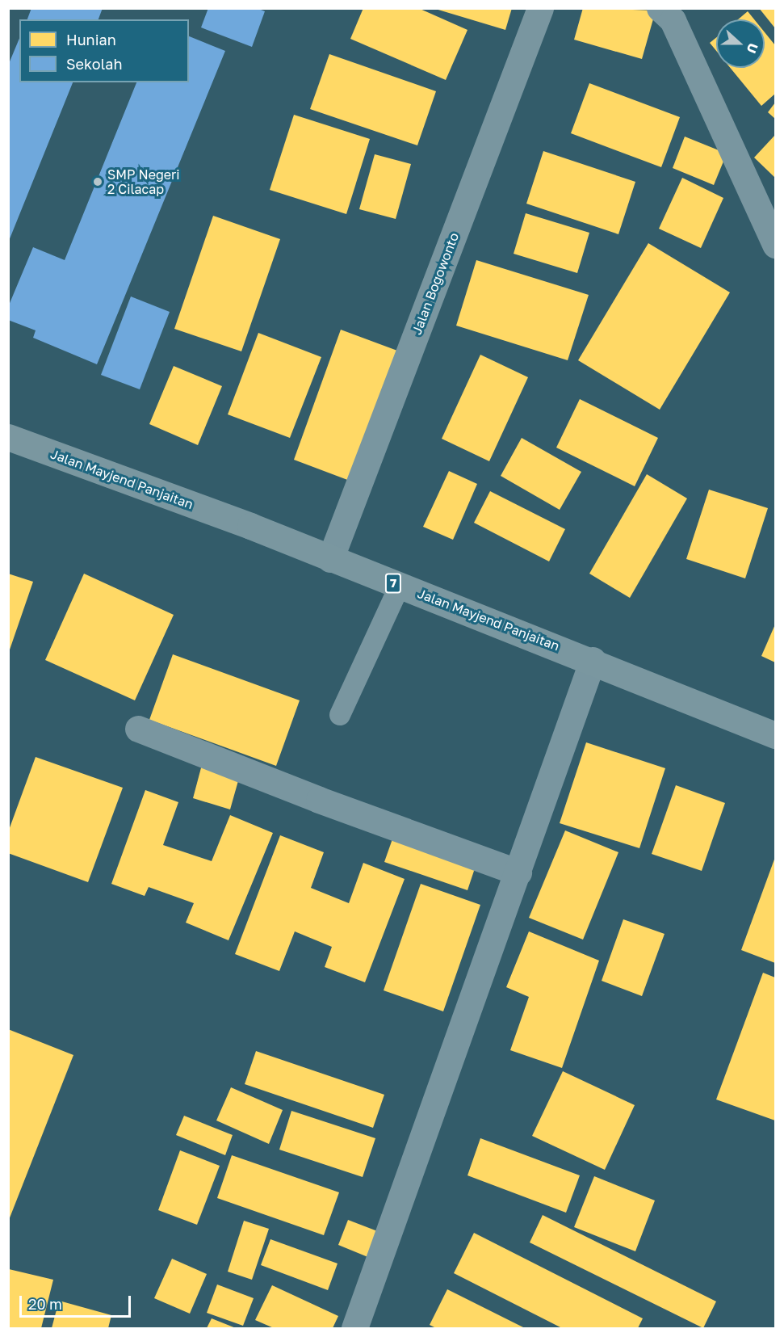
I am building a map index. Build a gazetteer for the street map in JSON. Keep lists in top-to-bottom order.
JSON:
{
  "streets": {
    "highway": ["Jalan Mayjend Panjaitan", "7"],
    "street": ["Jalan Bogowonto"]
  },
  "crossings": [
    ["Jalan Bogowonto", "Jalan Mayjend Panjaitan"]
  ],
  "places": ["SMP Negeri 2 Cilacap"],
  "legend": ["Hunian", "Sekolah"],
  "scale_bar": "20 m",
  "north": "right"
}
